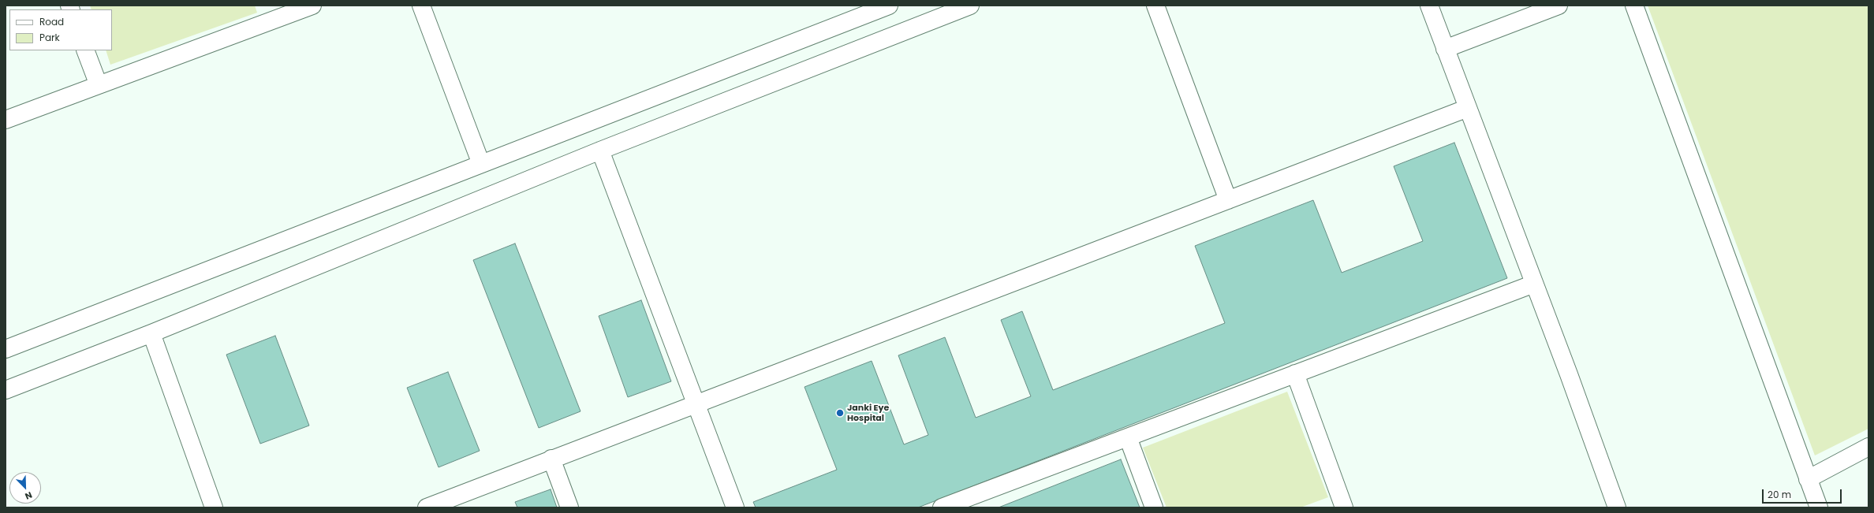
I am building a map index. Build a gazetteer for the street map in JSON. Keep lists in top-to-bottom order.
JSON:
{
  "places": ["Janki Eye Hospital"],
  "legend": ["Road", "Park"],
  "scale_bar": "20 m",
  "north": "bottom right"
}
